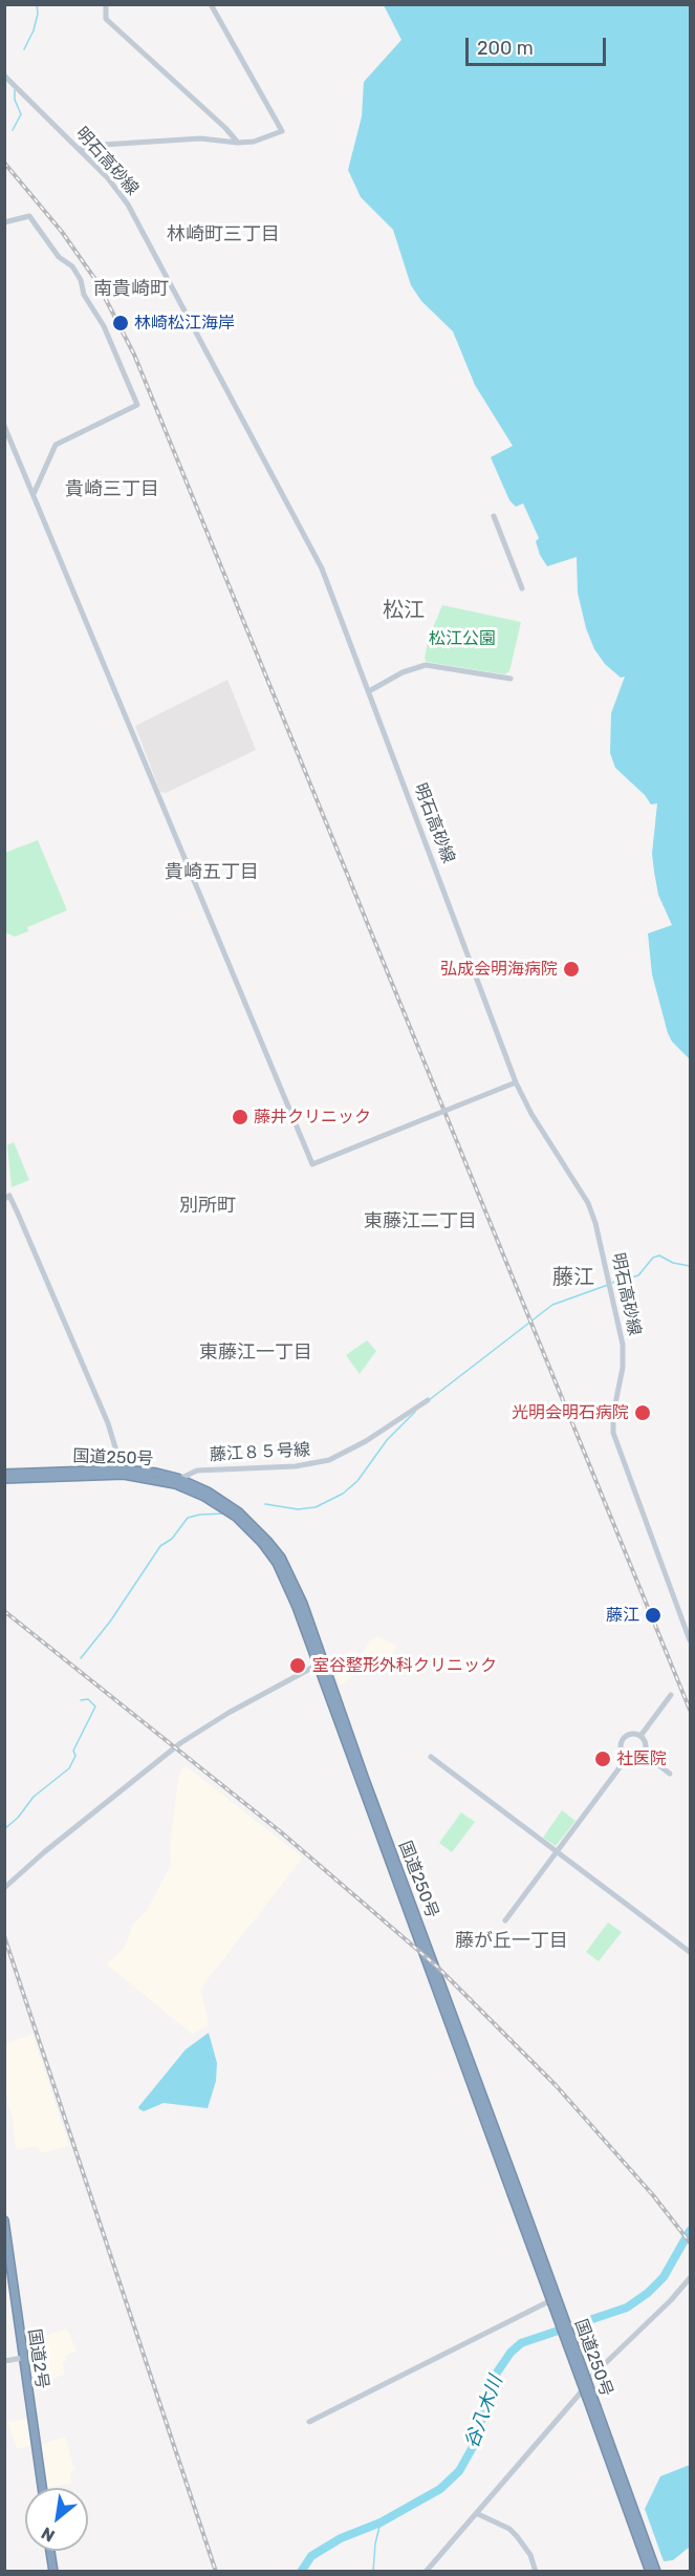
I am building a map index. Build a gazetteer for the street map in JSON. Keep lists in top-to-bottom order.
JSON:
{
  "streets": {
    "highway": ["国道250号", "国道2号"],
    "street": ["明石高砂線", "藤江８５号線"]
  },
  "crossings": [
    ["藤江８５号線", "国道250号"]
  ],
  "districts": [
    "林崎町三丁目",
    "南貴崎町",
    "貴崎三丁目",
    "松江",
    "貴崎五丁目",
    "別所町",
    "東藤江二丁目",
    "藤江",
    "東藤江一丁目",
    "藤が丘一丁目"
  ],
  "water": ["谷八木川"],
  "parks": ["松江公園"],
  "places": [
    "林崎松江海岸",
    "弘成会明海病院",
    "藤井クリニック",
    "光明会明石病院",
    "藤江",
    "室谷整形外科クリニック",
    "社医院"
  ],
  "scale_bar": "200 m",
  "north": "bottom left"
}
